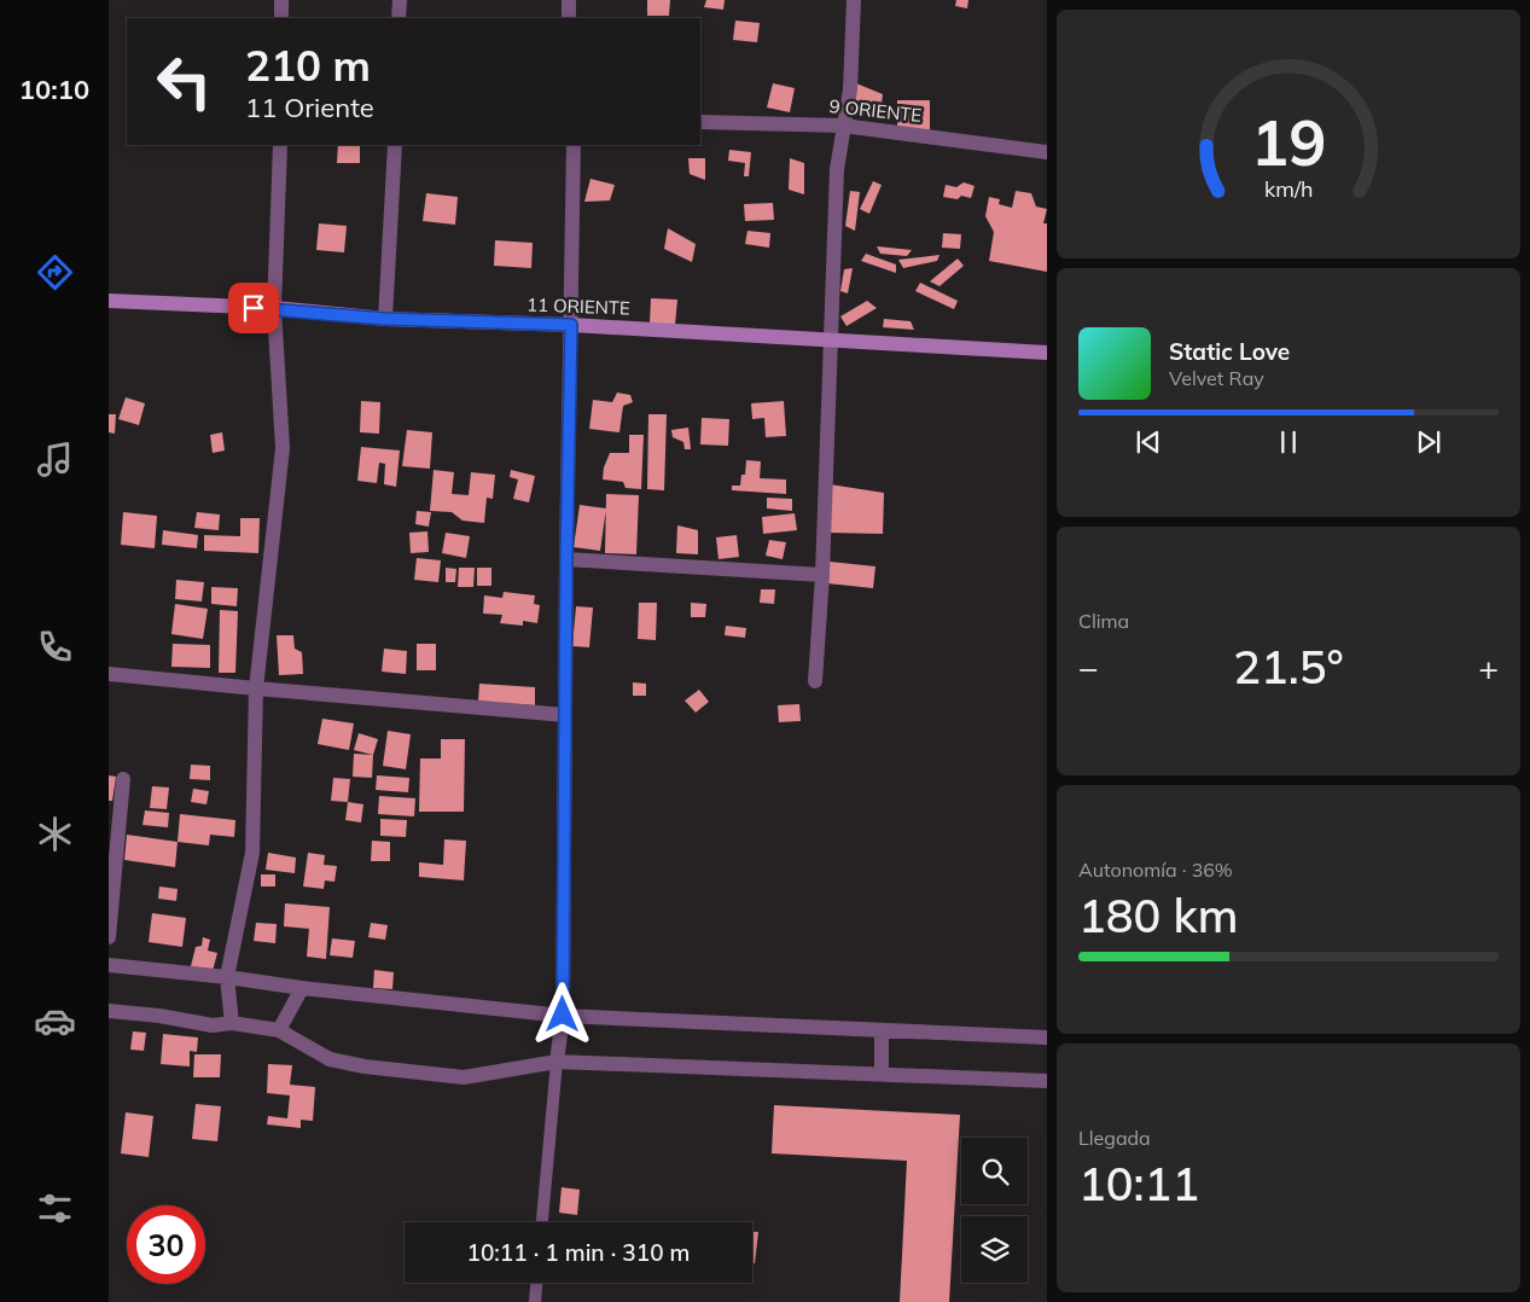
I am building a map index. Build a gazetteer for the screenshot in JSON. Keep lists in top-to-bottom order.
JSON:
{
  "streets": {
    "street": ["9 ORIENTE", "11 ORIENTE"]
  },
  "page": {
    "tabs": "10:10",
    "turn": ["210 m", "11 Oriente"],
    "song": ["Static Love", "Velvet Ray"],
    "tile": [
      "Clima",
      ["Autonomía · 36%", "180 km"],
      ["Llegada", "10:11"]
    ],
    "heat": ["−", "21.5°", "+"],
    "limit": "30",
    "trip": "10:11 · 1 min · 310 m",
    "gauge": ["19", "km/h"]
  }
}
